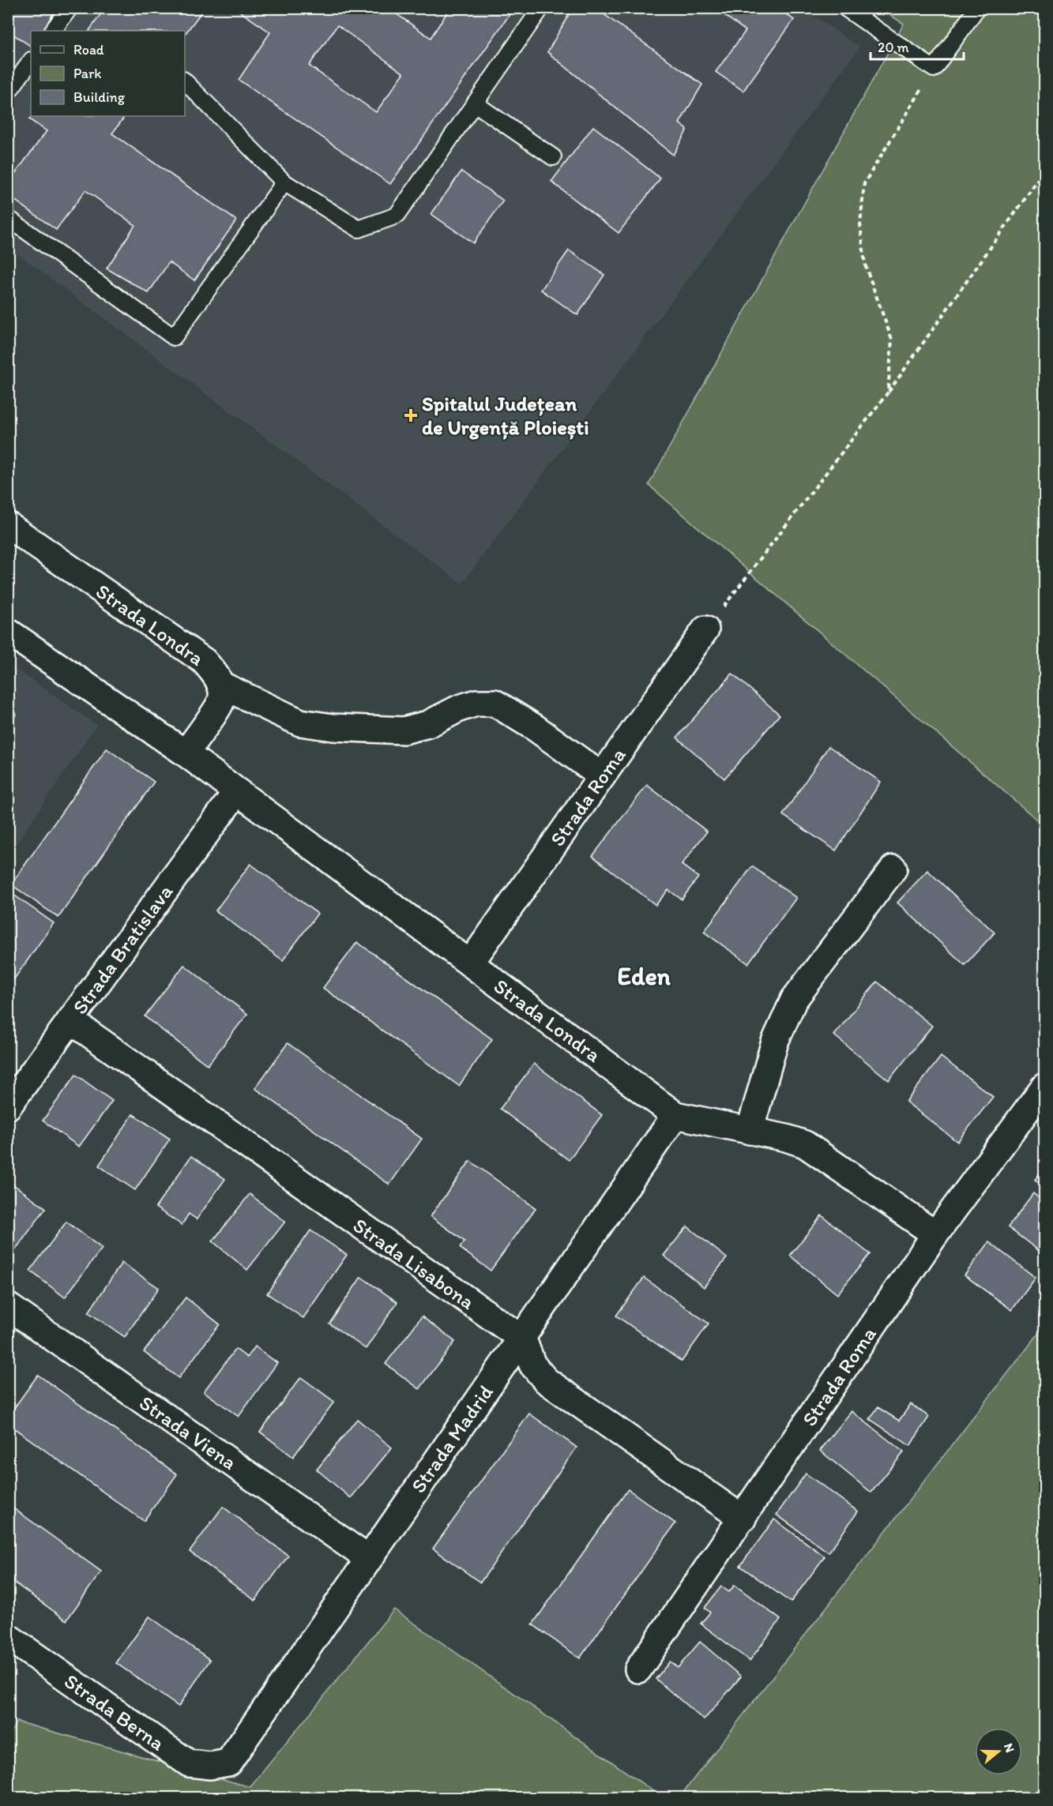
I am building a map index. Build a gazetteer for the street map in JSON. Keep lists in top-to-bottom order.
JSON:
{
  "streets": {
    "street": [
      "Strada Londra",
      "Strada Roma",
      "Strada Bratislava",
      "Strada Lisabona",
      "Strada Viena",
      "Strada Madrid",
      "Strada Berna"
    ]
  },
  "crossings": [
    ["Strada Londra", "Strada Roma"],
    ["Strada Londra", "Strada Bratislava"],
    ["Strada Londra", "Strada Madrid"],
    ["Strada Bratislava", "Strada Lisabona"],
    ["Strada Lisabona", "Strada Madrid"],
    ["Strada Viena", "Strada Madrid"],
    ["Strada Madrid", "Strada Berna"]
  ],
  "districts": ["Eden"],
  "places": {
    "health": ["Spitalul Județean de Urgență Ploiești"]
  },
  "legend": ["Road", "Park", "Building"],
  "scale_bar": "20 m",
  "north": "right"
}
